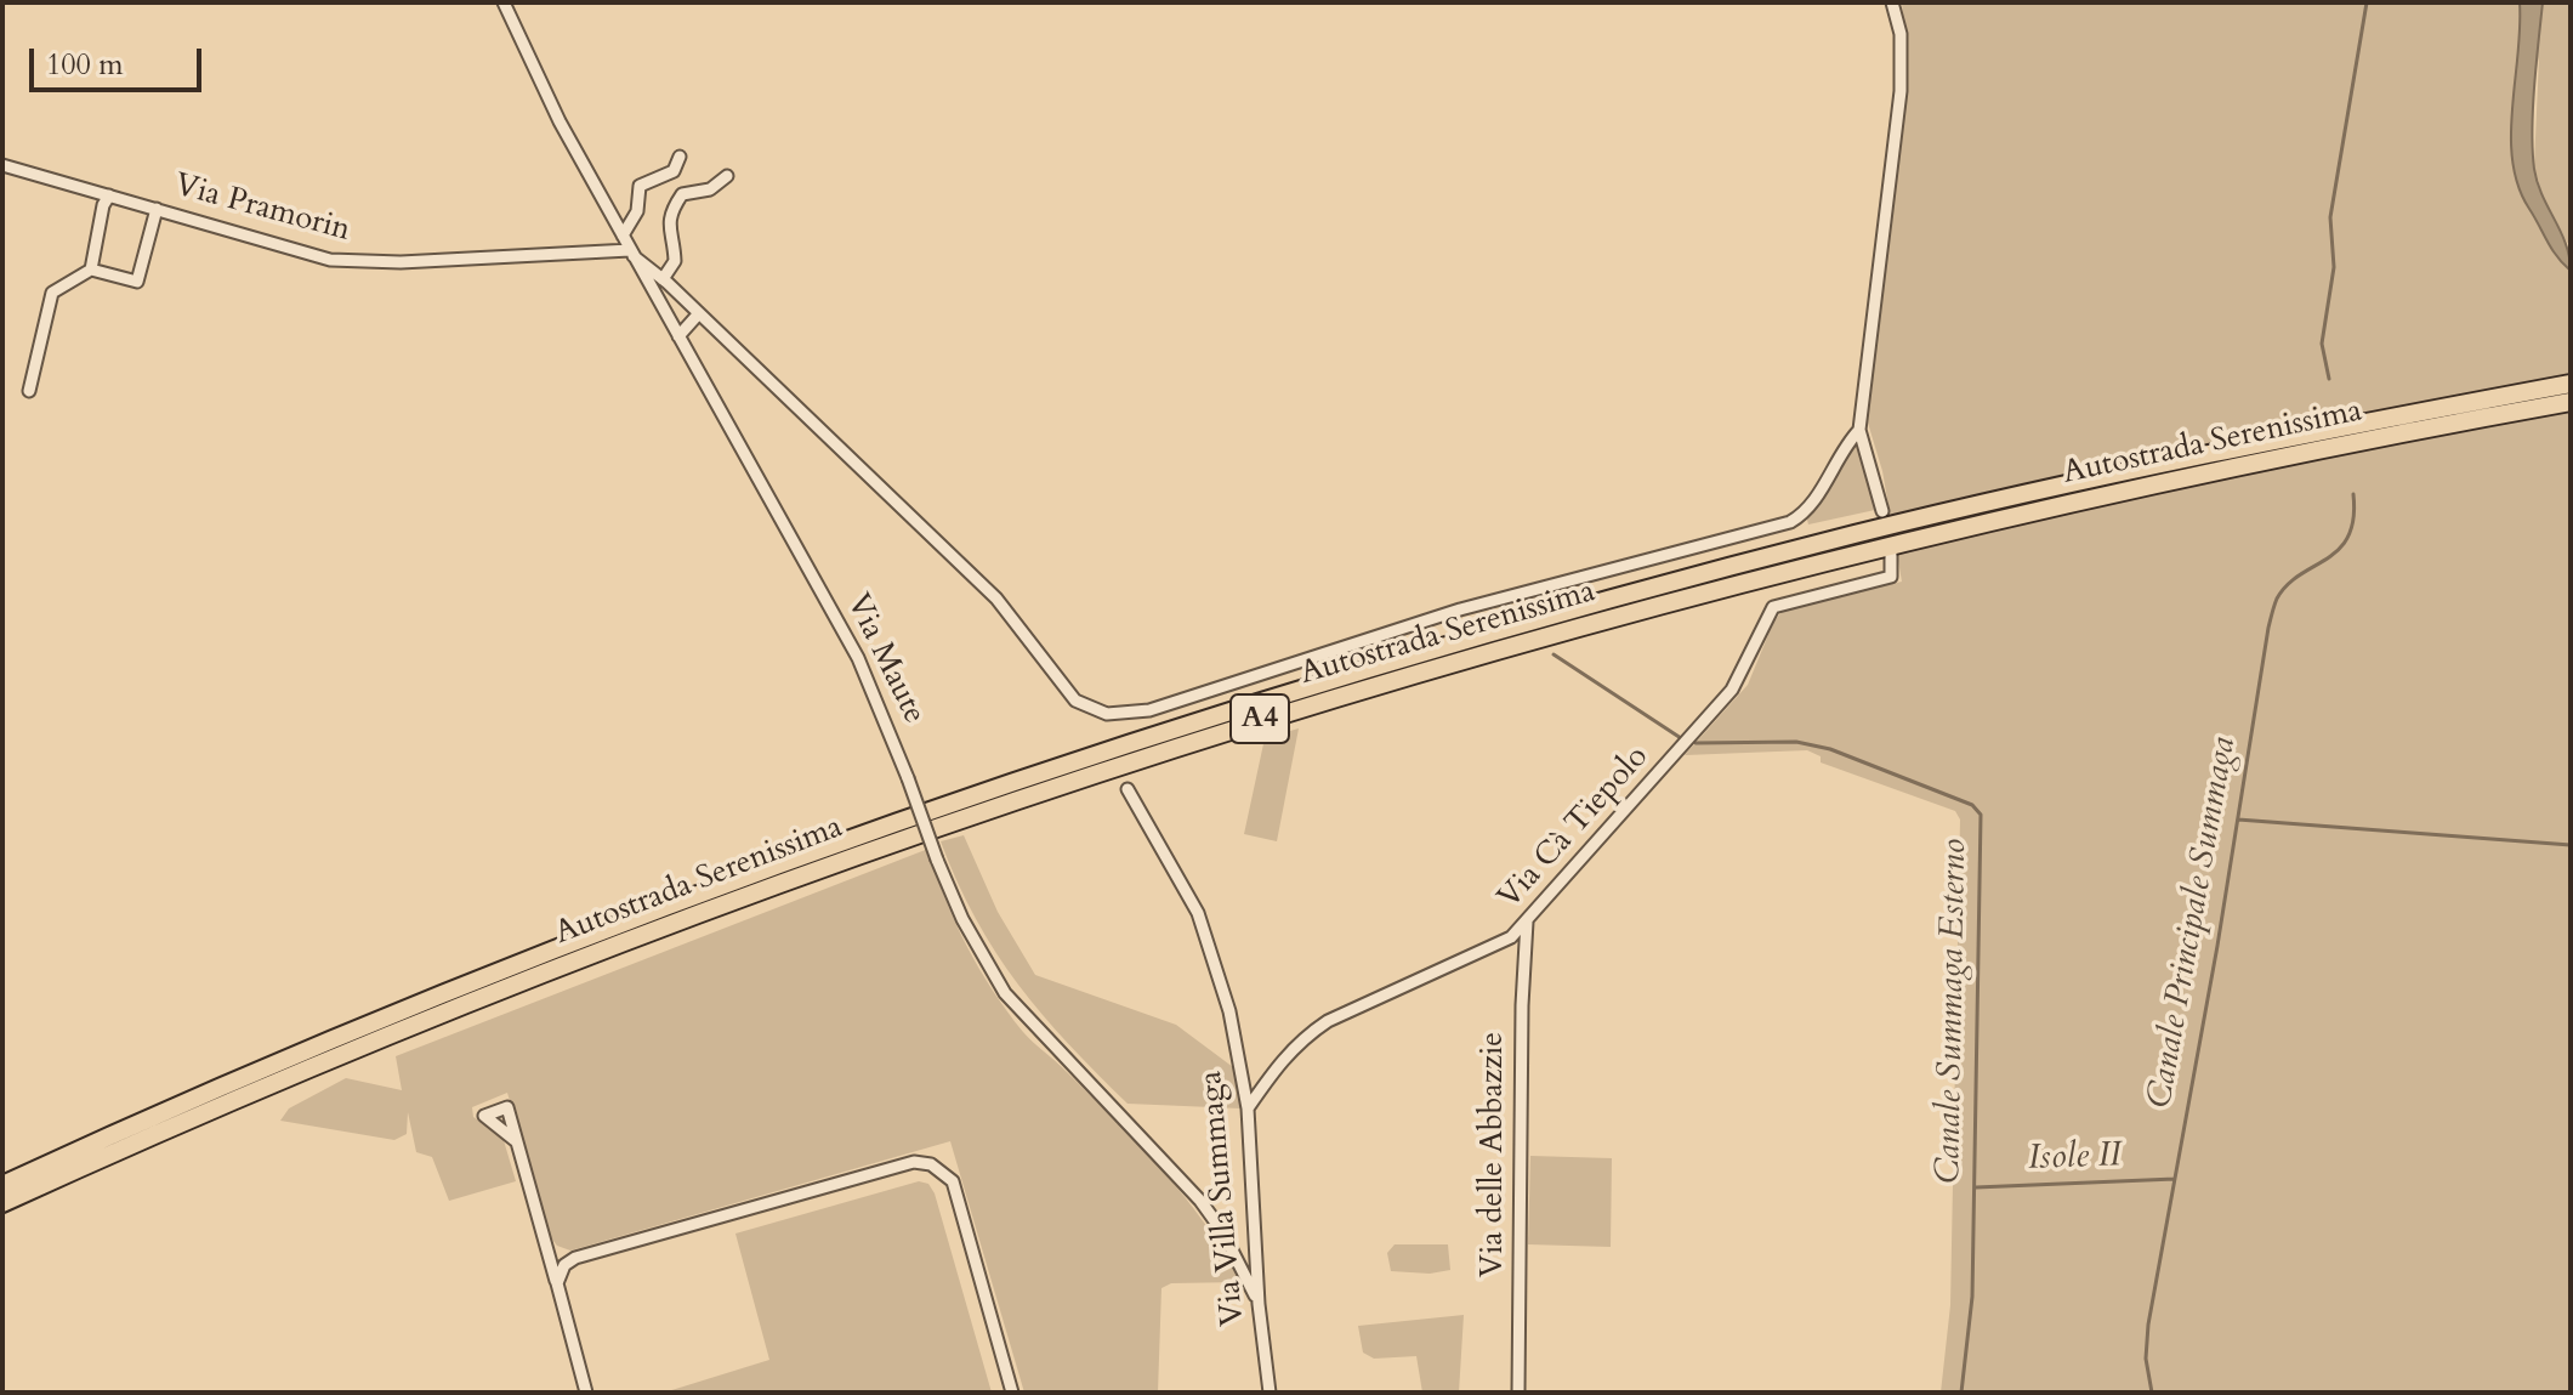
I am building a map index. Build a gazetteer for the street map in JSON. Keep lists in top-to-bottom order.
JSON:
{
  "streets": {
    "highway": ["Autostrada Serenissima", "A4"],
    "street": [
      "Via Pramorin",
      "Via Maute",
      "Via Cà Tiepolo",
      "Via delle Abbazzie",
      "Via Villa Summaga"
    ]
  },
  "crossings": [
    ["Via Pramorin", "Via Maute"],
    ["Via Maute", "Via Villa Summaga"],
    ["Via Cà Tiepolo", "Via delle Abbazzie"],
    ["Via Cà Tiepolo", "Via Villa Summaga"]
  ],
  "water": ["Canale Principale Summaga", "Canale Summaga Esterno", "Isole II"],
  "scale_bar": "100 m"
}
